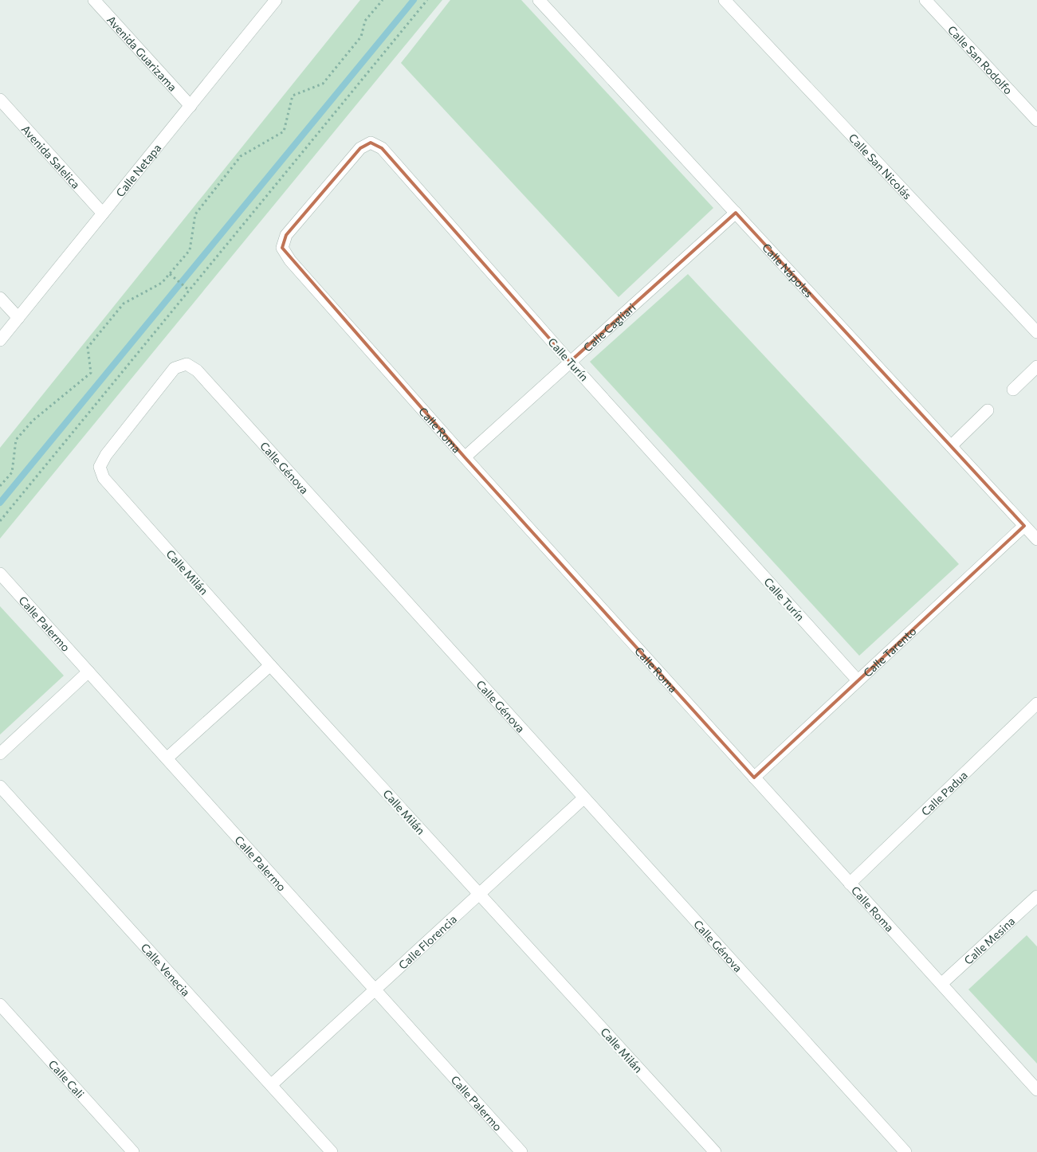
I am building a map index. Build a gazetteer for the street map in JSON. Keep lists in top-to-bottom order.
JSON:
{
  "streets": {
    "street": [
      "Avenida Guarizama",
      "Calle San Rodolfo",
      "Avenida Salelica",
      "Calle San Nicolás",
      "Calle Netapa",
      "Calle Nápoles",
      "Calle Cagliari",
      "Calle Turín",
      "Calle Roma",
      "Calle Génova",
      "Calle Milán",
      "Calle Palermo",
      "Calle Tarento",
      "Calle Padua",
      "Calle Mesina",
      "Calle Florencia",
      "Calle Venecia",
      "Calle Cali"
    ]
  },
  "crossings": [
    ["Avenida Guarizama", "Calle Netapa"],
    ["Avenida Salelica", "Calle Netapa"],
    ["Calle Nápoles", "Calle Cagliari"],
    ["Calle Nápoles", "Calle Tarento"],
    ["Calle Cagliari", "Calle Turín"],
    ["Calle Cagliari", "Calle Roma"],
    ["Calle Turín", "Calle Roma"],
    ["Calle Turín", "Calle Tarento"],
    ["Calle Roma", "Calle Tarento"],
    ["Calle Roma", "Calle Padua"],
    ["Calle Roma", "Calle Mesina"],
    ["Calle Génova", "Calle Milán"],
    ["Calle Génova", "Calle Florencia"],
    ["Calle Milán", "Calle Florencia"],
    ["Calle Palermo", "Calle Florencia"],
    ["Calle Florencia", "Calle Venecia"]
  ]
}
